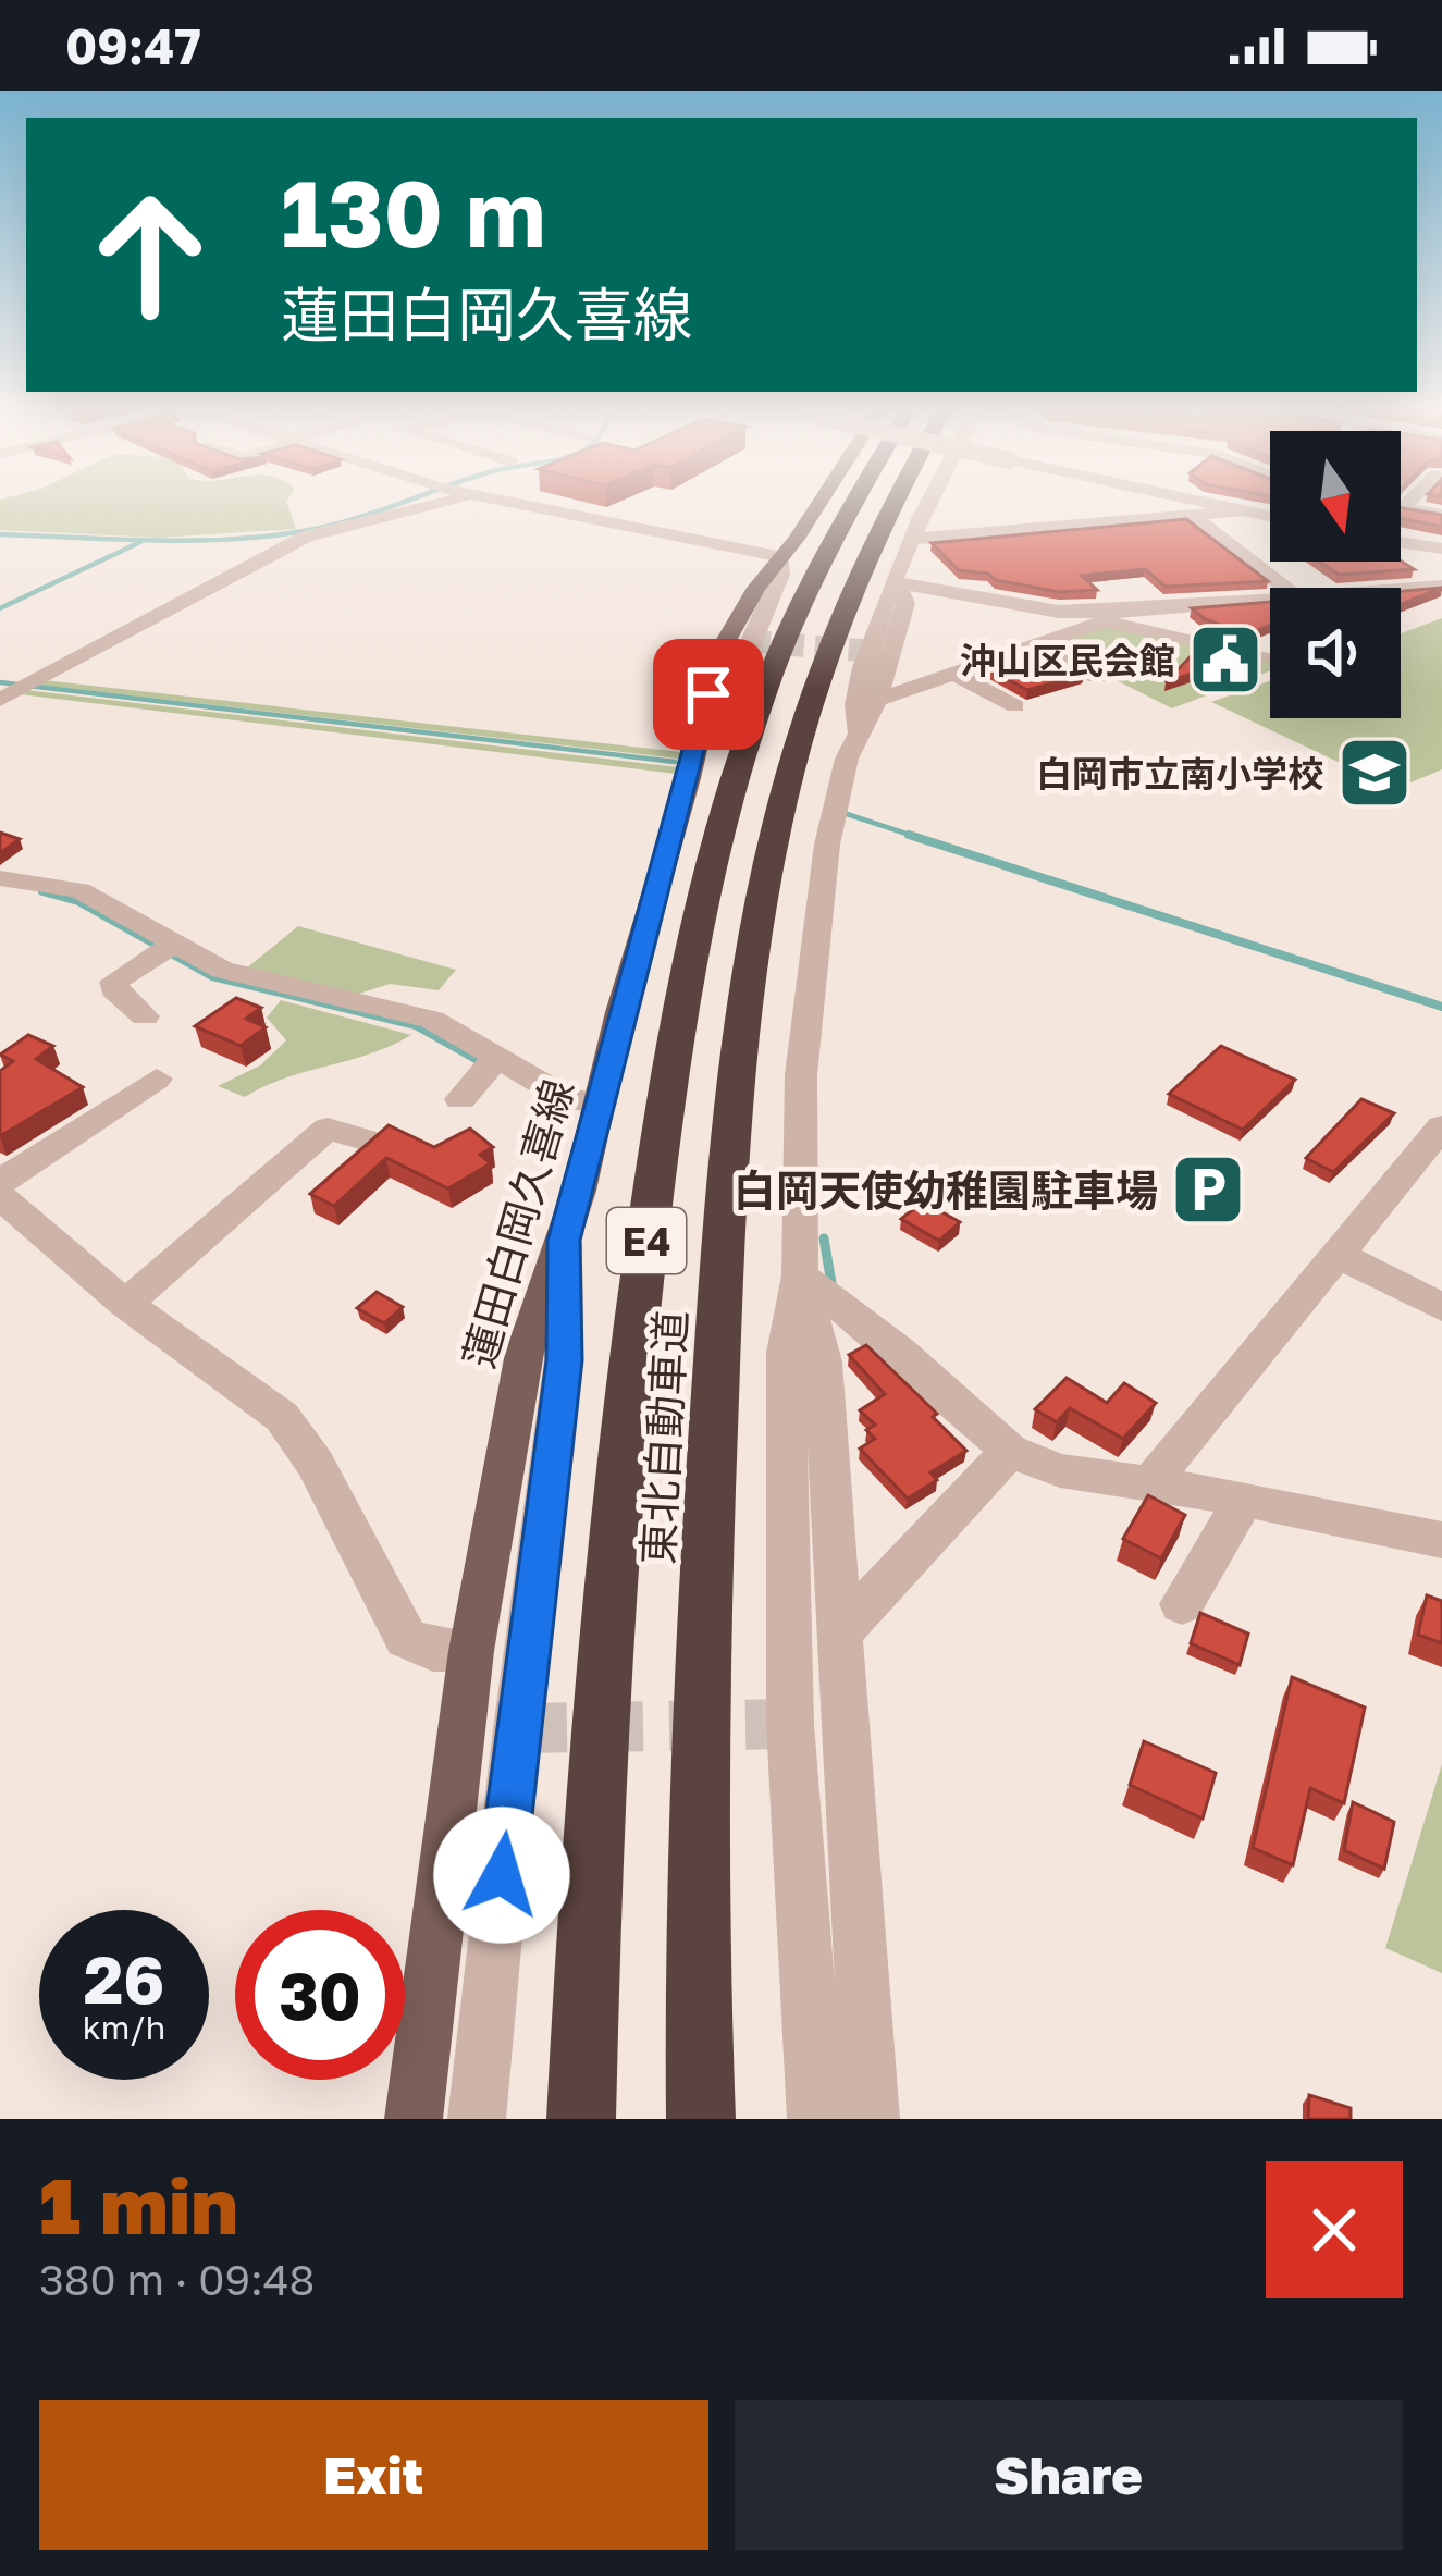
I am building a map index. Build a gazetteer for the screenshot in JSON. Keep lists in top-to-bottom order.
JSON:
{
  "streets": {
    "highway": ["E4", "東北自動車道"],
    "main road": ["蓮田白岡久喜線"]
  },
  "places": {
    "public building": ["沖山区民会館"],
    "school or university": ["白岡市立南小学校"],
    "parking": ["白岡天使幼稚園駐車場"]
  },
  "north": "bottom",
  "page": {
    "status": "09:47",
    "turn": ["130 m", "蓮田白岡久喜線"],
    "speed": "26 km/h",
    "limit": "30",
    "heading": ["1 min", "380 m · 09:48"],
    "buttons": ["Exit", "Share"]
  }
}
